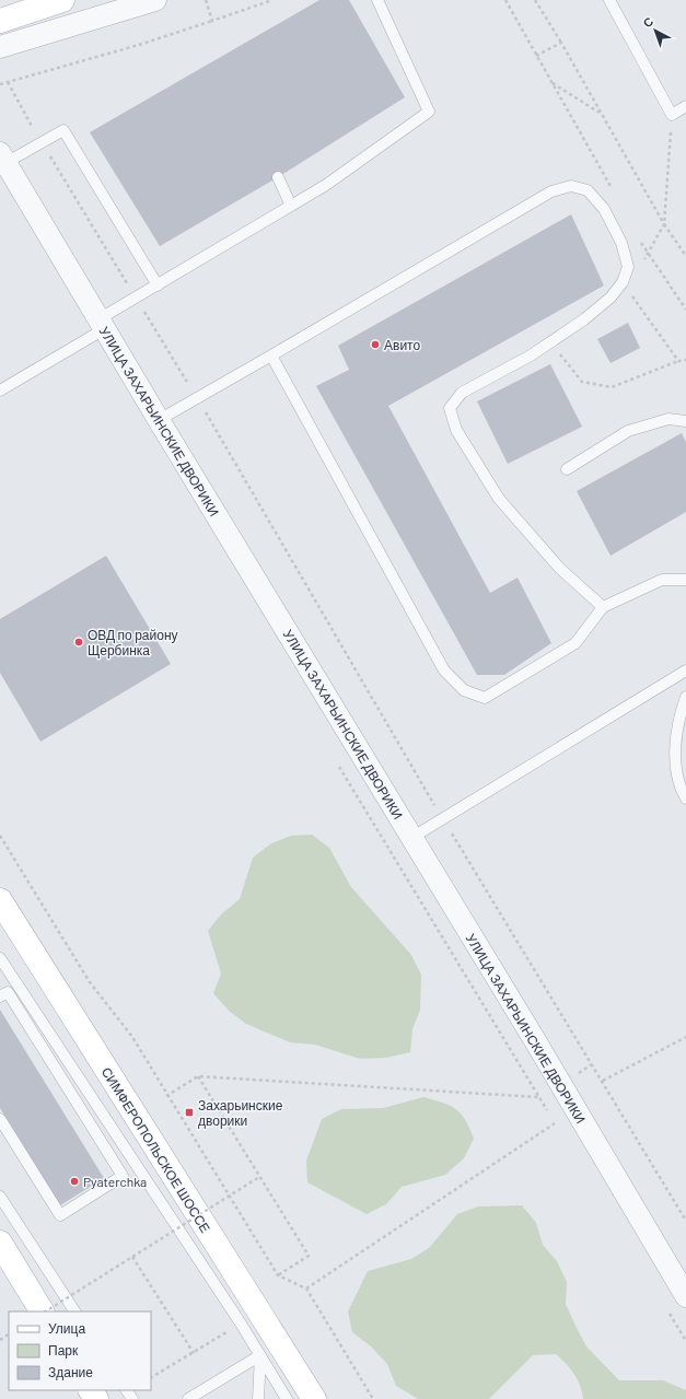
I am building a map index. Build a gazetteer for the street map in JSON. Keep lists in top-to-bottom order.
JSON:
{
  "streets": {
    "main road": ["СИМФЕРОПОЛЬСКОЕ ШОССЕ"],
    "street": ["УЛИЦА ЗАХАРЬИНСКИЕ ДВОРИКИ"]
  },
  "places": {
    "other": ["Авито", "ОВД по району Щербинка", "Pyaterchka"],
    "transit": ["Захарьинские дворики"]
  },
  "legend": ["Улица", "Парк", "Здание"],
  "north": "top left"
}
